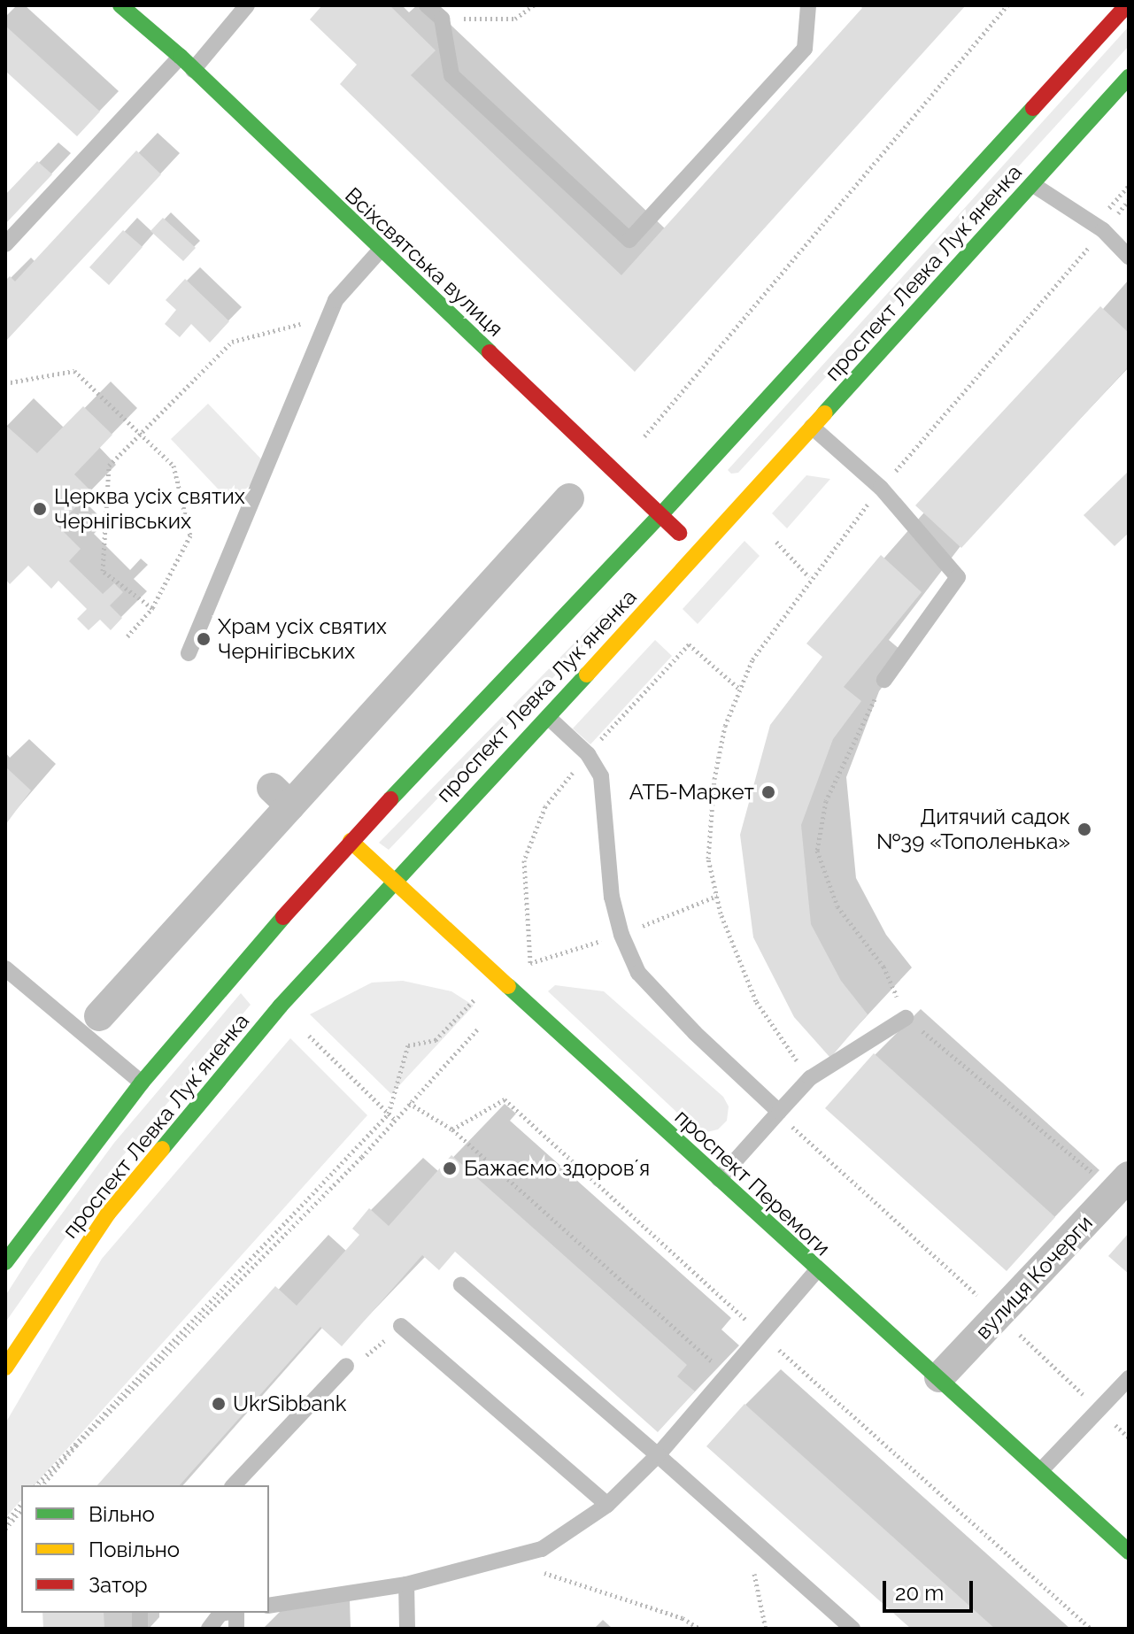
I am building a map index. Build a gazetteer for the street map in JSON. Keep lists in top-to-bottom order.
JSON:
{
  "streets": {
    "main road": ["Всіхсвятська вулиця", "проспект Левка Лукʼяненка", "проспект Перемоги"],
    "street": ["вулиця Кочерги"]
  },
  "crossings": [
    ["Всіхсвятська вулиця", "проспект Левка Лукʼяненка"],
    ["проспект Левка Лукʼяненка", "проспект Перемоги"],
    ["проспект Перемоги", "вулиця Кочерги"]
  ],
  "places": [
    "Церква усіх святих Чернігівських",
    "Храм усіх святих Чернігівських",
    "АТБ-Маркет",
    "Дитячий садок №39 «Тополенька»",
    "Бажаємо здоровʼя",
    "UkrSibbank"
  ],
  "legend": ["Вільно", "Повільно", "Затор"],
  "scale_bar": "20 m"
}
